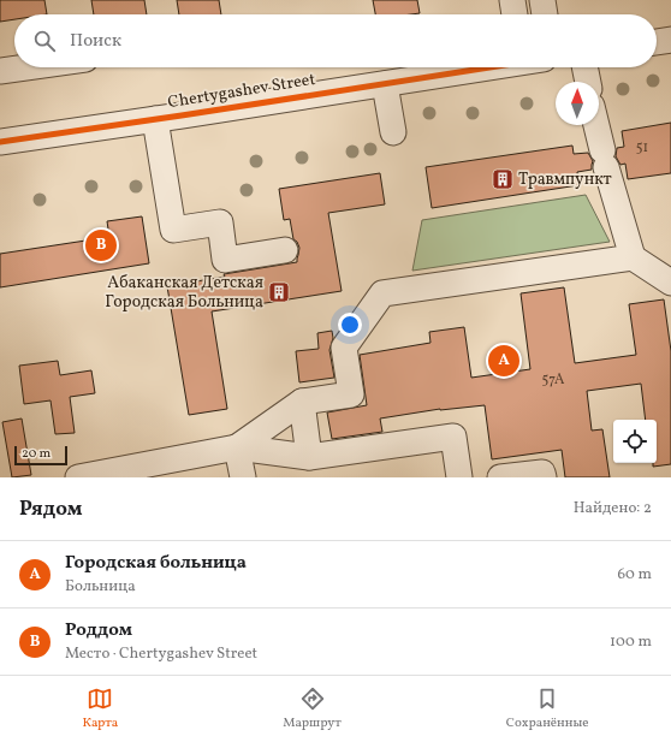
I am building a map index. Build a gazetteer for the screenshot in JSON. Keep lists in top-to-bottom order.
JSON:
{
  "streets": {
    "street": ["Chertygashev Street"]
  },
  "places": {
    "building": ["Травмпункт", "Абаканская Детская Городская Больница"]
  },
  "house_numbers": ["51", "57А"],
  "scale_bar": "20 m",
  "north": "top",
  "page": {
    "search": "Поиск",
    "pins": ["B", "A"],
    "scale": "20 m",
    "heading": ["Рядом", "Найдено: 2"],
    "list": [
      {
        "mark": "A",
        "name": "Городская больница",
        "note": "Больница",
        "value": "60 m"
      },
      {
        "mark": "B",
        "name": "Роддом",
        "note": "Место · Chertygashev Street",
        "value": "100 m"
      }
    ],
    "nav": ["Карта", "Маршрут", "Сохранённые"]
  }
}
